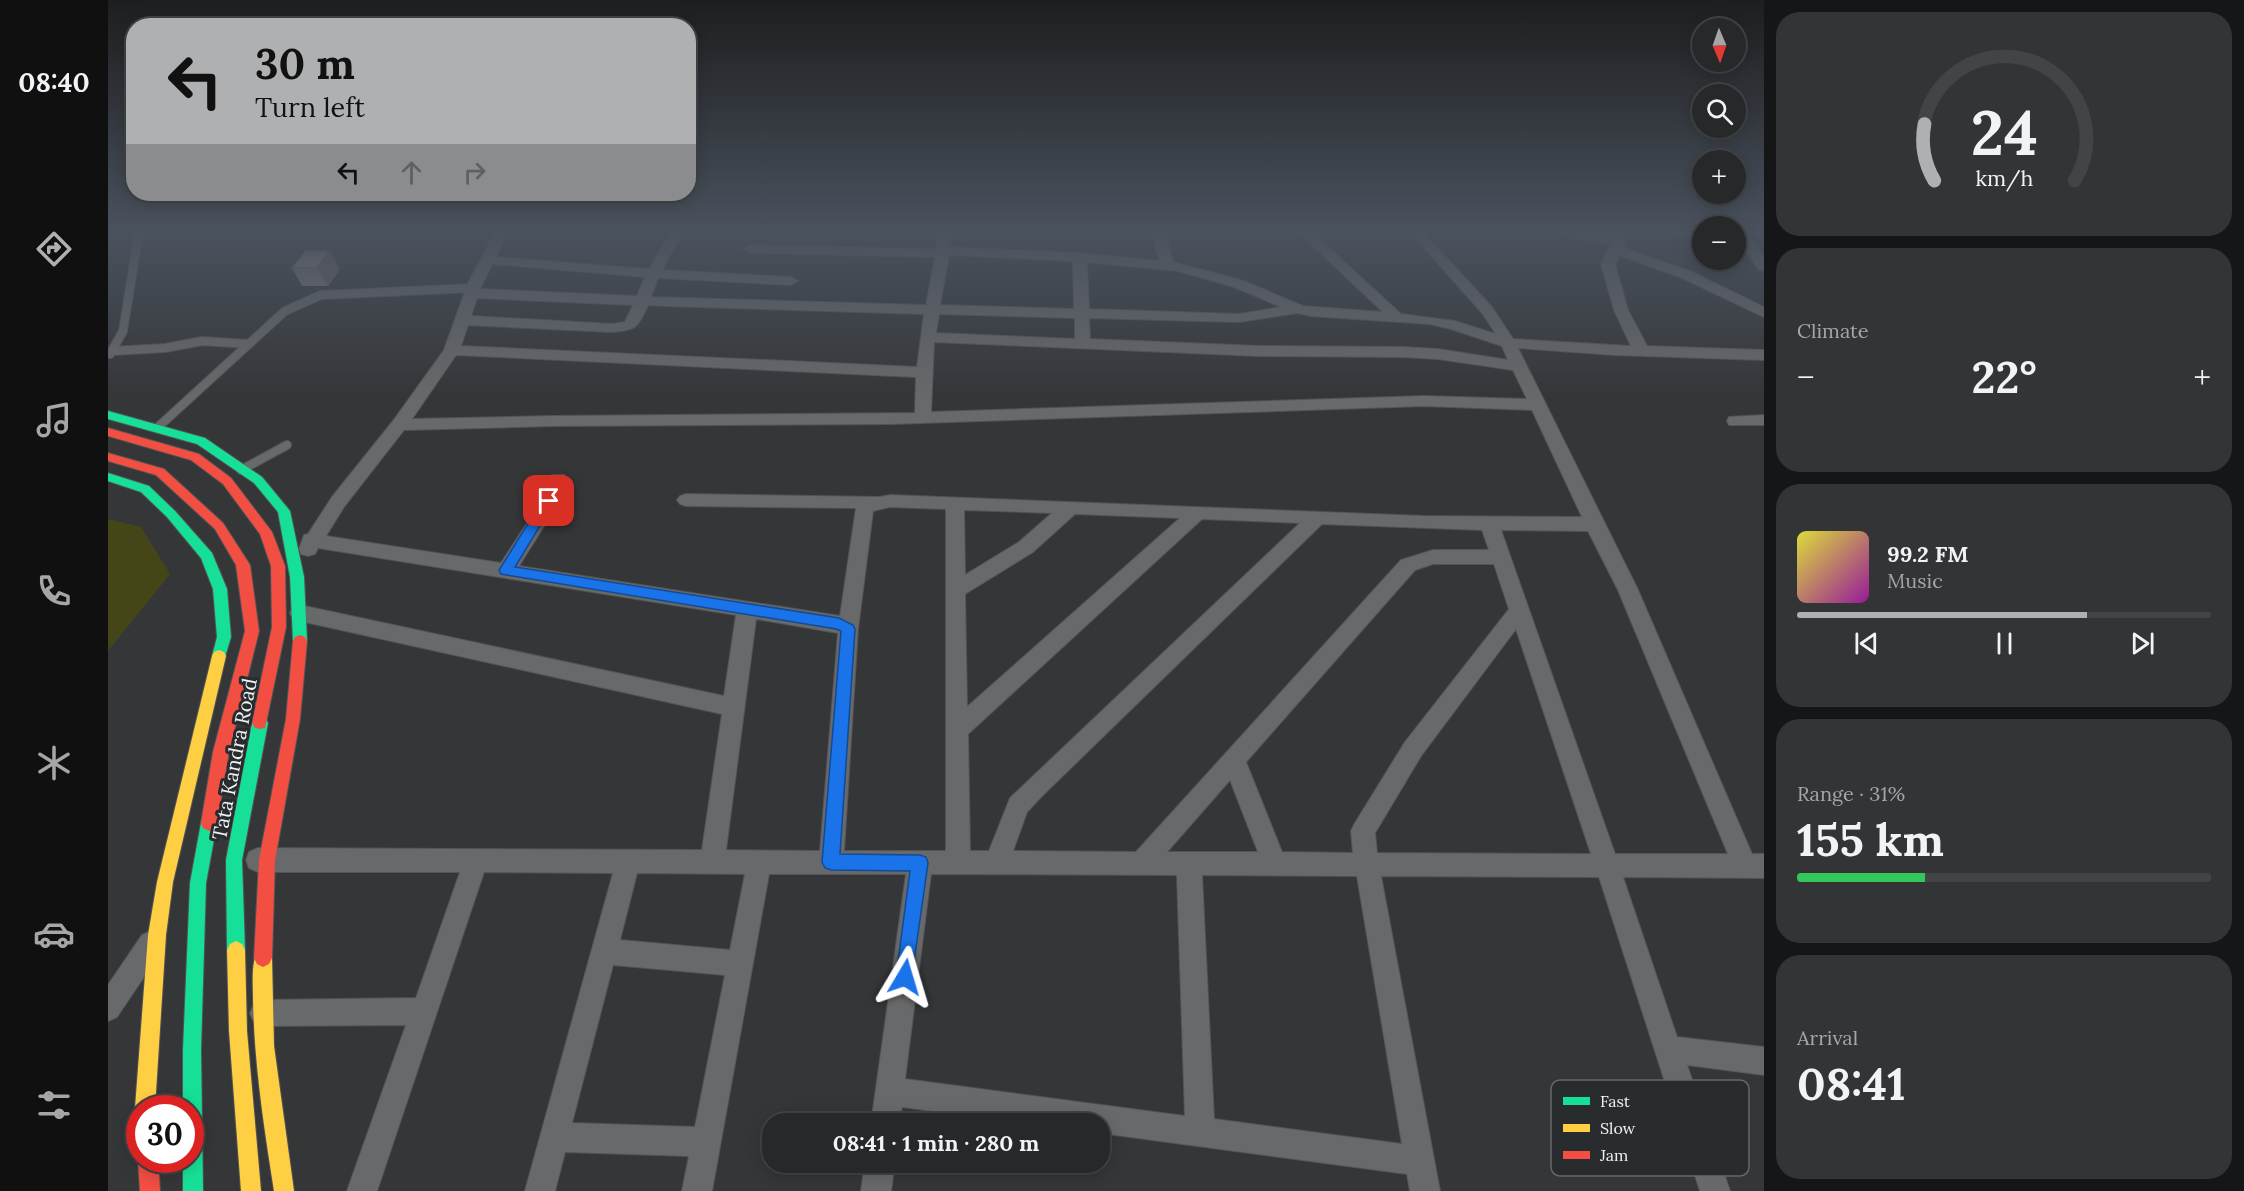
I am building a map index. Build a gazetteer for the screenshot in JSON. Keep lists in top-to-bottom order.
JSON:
{
  "streets": {
    "main road": ["Tata Kandra Road"]
  },
  "legend": ["Fast", "Slow", "Jam"],
  "north": "bottom",
  "page": {
    "tabs": "08:40",
    "map_buttons": ["+", "−"],
    "turn": ["30 m", "Turn left"],
    "tile": [
      "Climate",
      ["Range · 31%", "155 km"],
      ["Arrival", "08:41"]
    ],
    "heat": ["−", "22°", "+"],
    "song": ["99.2 FM", "Music"],
    "limit": "30",
    "trip": "08:41 · 1 min · 280 m",
    "gauge": ["24", "km/h"]
  }
}
